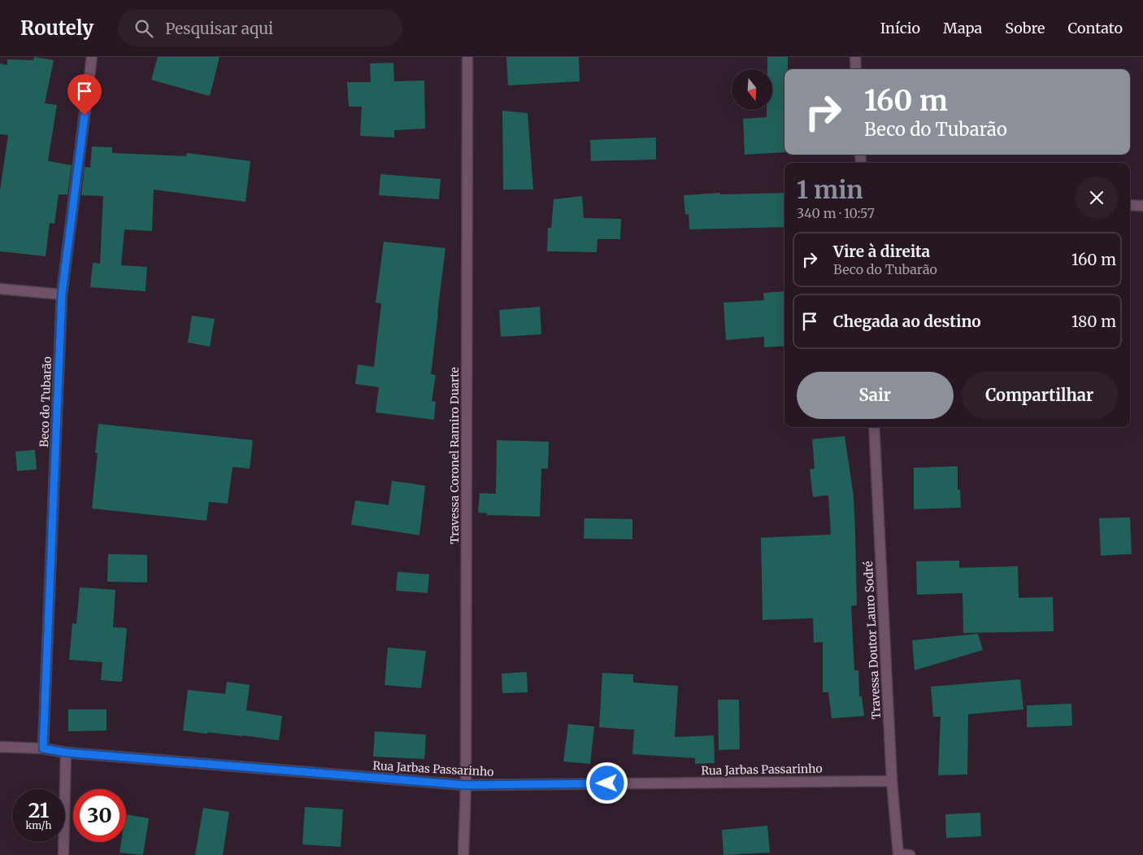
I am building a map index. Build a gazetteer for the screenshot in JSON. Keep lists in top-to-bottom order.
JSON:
{
  "streets": {
    "street": [
      "Beco do Tubarão",
      "Travessa Coronel Ramiro Duarte",
      "Travessa Doutor Lauro Sodré",
      "Rua Jarbas Passarinho"
    ]
  },
  "crossings": [
    ["Beco do Tubarão", "Rua Jarbas Passarinho"],
    ["Travessa Coronel Ramiro Duarte", "Rua Jarbas Passarinho"],
    ["Travessa Doutor Lauro Sodré", "Rua Jarbas Passarinho"]
  ],
  "north": "bottom",
  "page": {
    "header": "Routely",
    "search": "Pesquisar aqui",
    "nav": [
      "Início",
      "Mapa",
      "Sobre",
      "Contato"
    ],
    "turn": ["160 m", "Beco do Tubarão"],
    "heading": ["1 min", "340 m · 10:57"],
    "list": [
      {
        "name": "Vire à direita",
        "note": "Beco do Tubarão",
        "value": "160 m"
      },
      {
        "name": "Chegada ao destino",
        "value": "180 m"
      }
    ],
    "buttons": ["Sair", "Compartilhar"],
    "speed": "21 km/h",
    "limit": "30"
  }
}
